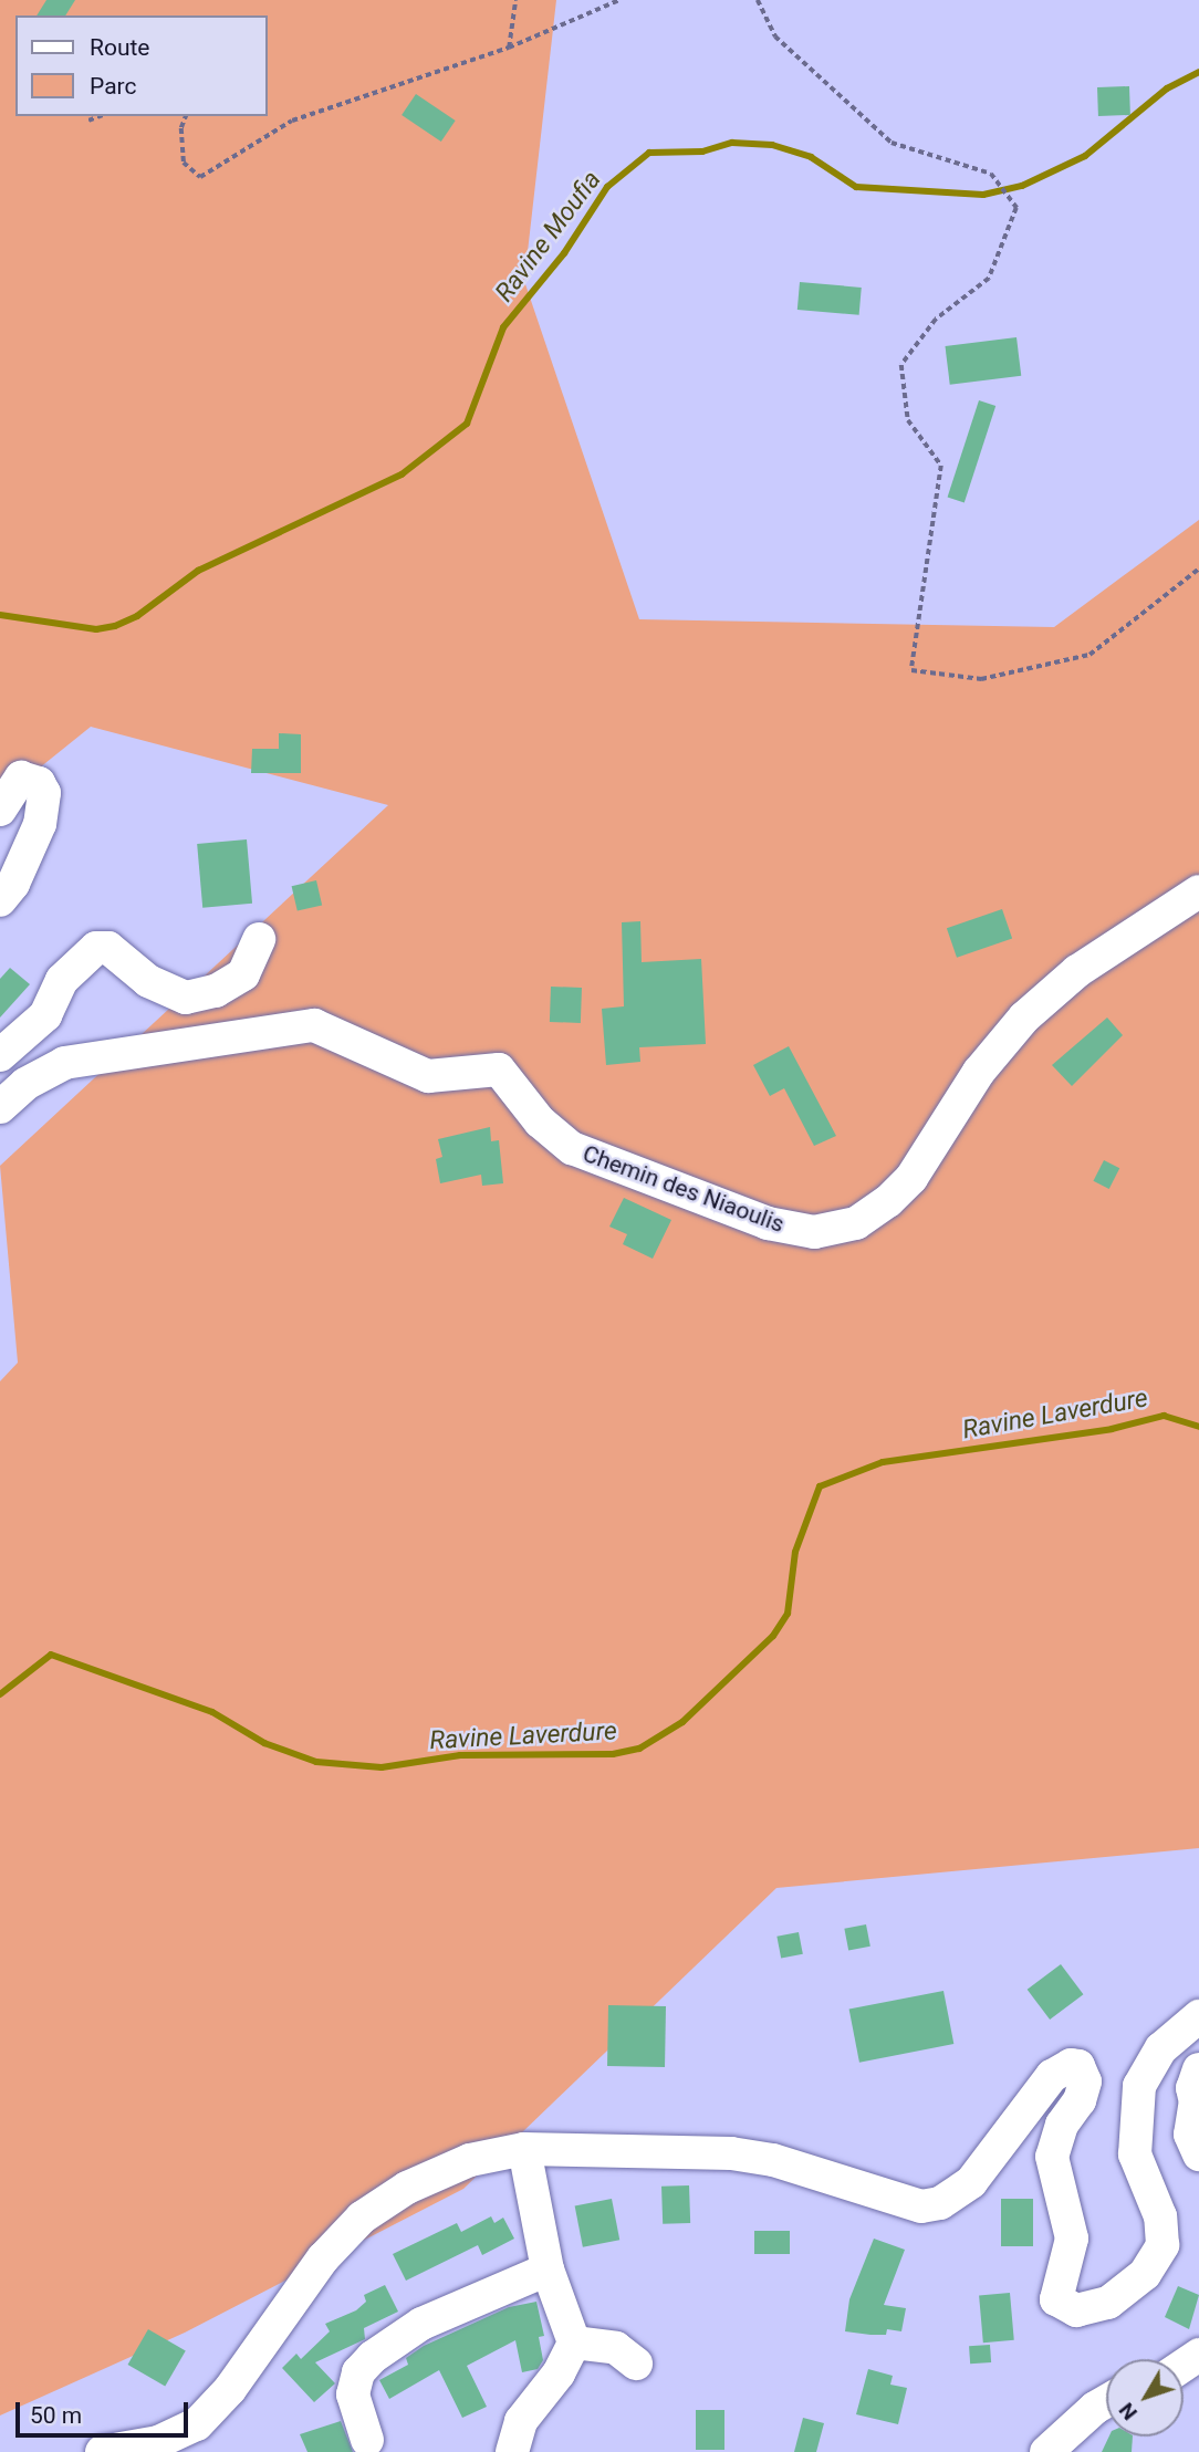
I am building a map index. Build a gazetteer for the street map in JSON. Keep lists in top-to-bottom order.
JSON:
{
  "streets": {
    "street": ["Chemin des Niaoulis"]
  },
  "water": ["Ravine Moufia", "Ravine Laverdure"],
  "legend": ["Route", "Parc"],
  "scale_bar": "50 m",
  "north": "bottom left"
}
